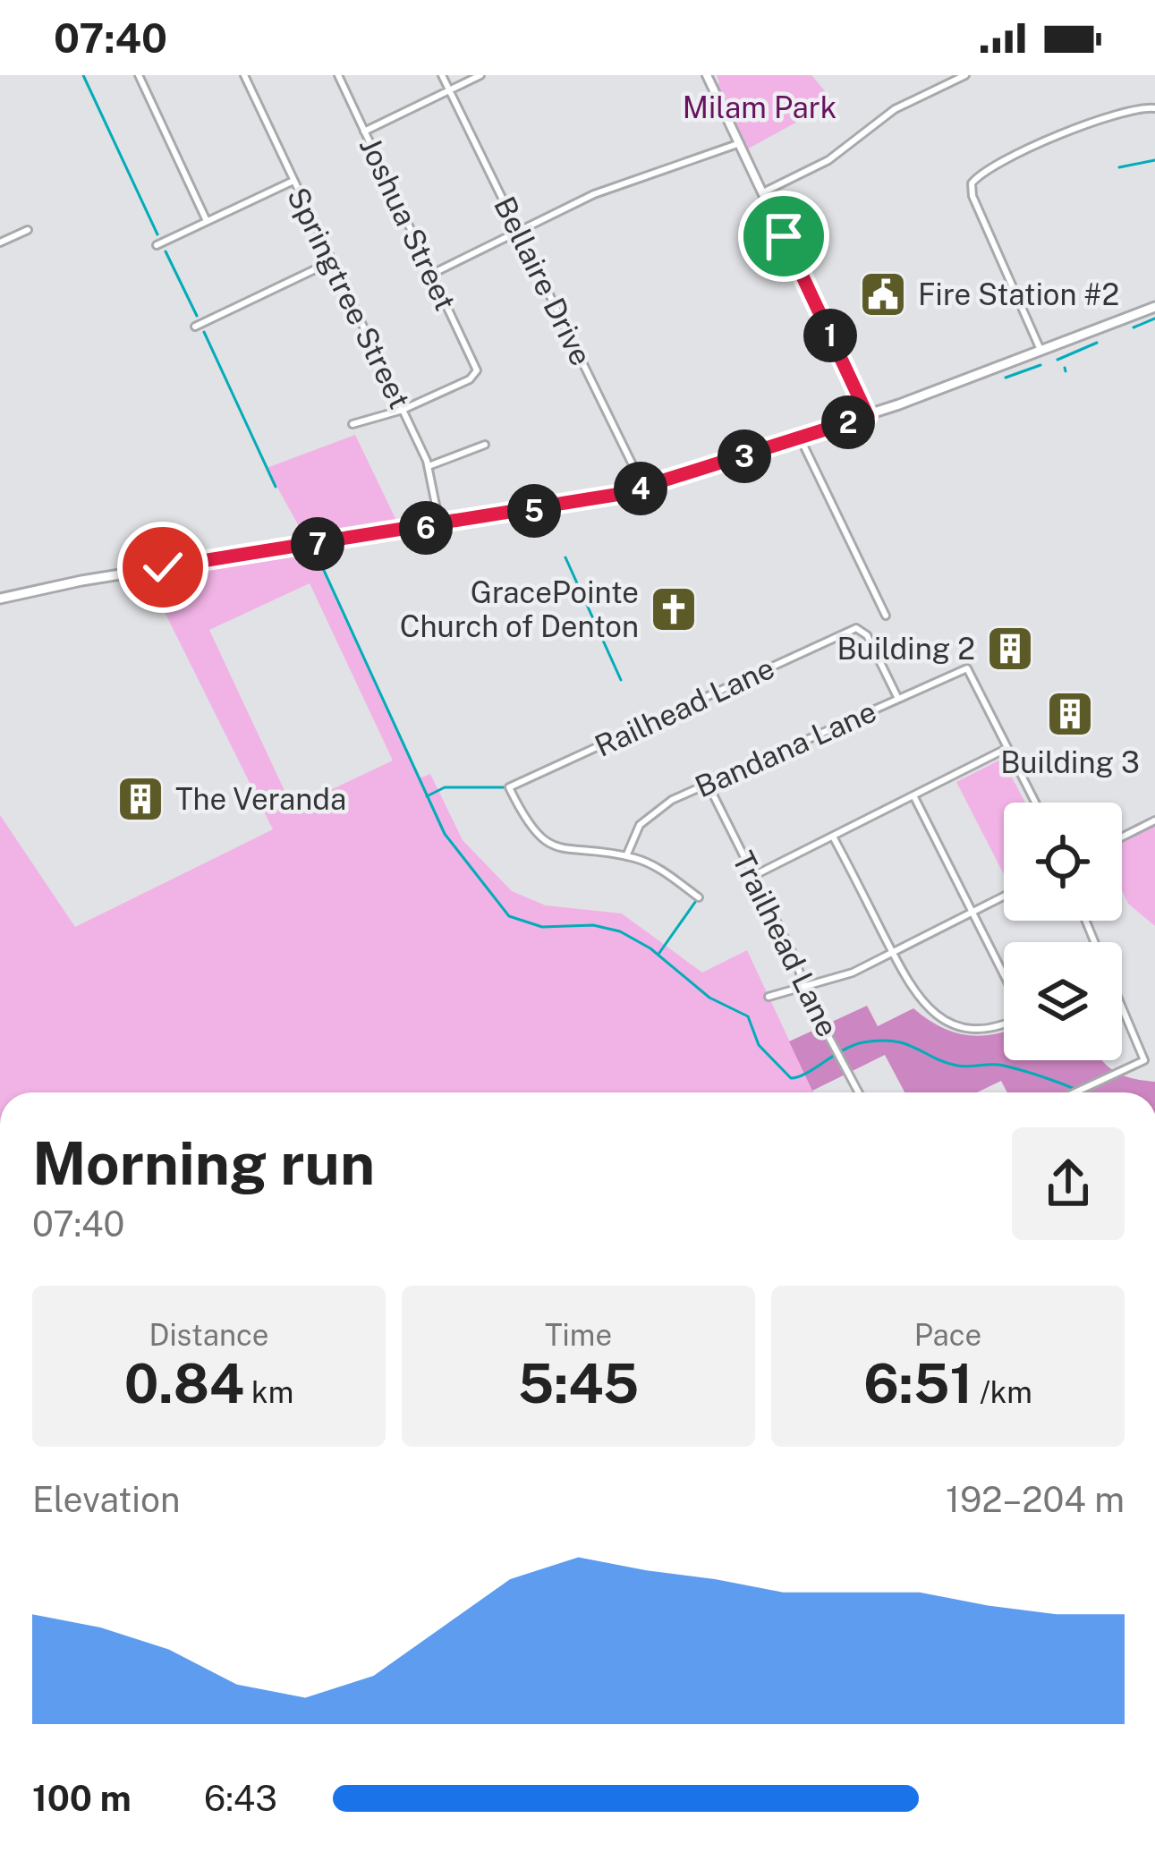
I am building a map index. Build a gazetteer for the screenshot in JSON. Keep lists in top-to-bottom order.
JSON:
{
  "streets": {
    "street": [
      "Joshua Street",
      "Bellaire Drive",
      "Springtree Street",
      "Railhead Lane",
      "Bandana Lane",
      "Trailhead Lane"
    ]
  },
  "crossings": [
    ["Joshua Street", "Springtree Street"],
    ["Railhead Lane", "Bandana Lane"],
    ["Bandana Lane", "Trailhead Lane"]
  ],
  "parks": ["Milam Park"],
  "places": {
    "public building": ["Fire Station #2"],
    "church": ["GracePointe Church of Denton"],
    "building": ["Building 2", "Building 3", "The Veranda"]
  },
  "page": {
    "status": "07:40",
    "pins": [
      "1",
      "2",
      "3",
      "4",
      "5",
      "6",
      "7"
    ],
    "heading": ["Morning run", "07:40"],
    "stats": [
      ["Distance", "0.84 km"],
      ["Time", "5:45"],
      ["Pace", "6:51 /km"]
    ],
    "chart": ["Elevation", "192–204 m"],
    "list": [
      {
        "name": "100 m",
        "note": "6:43"
      }
    ]
  }
}
